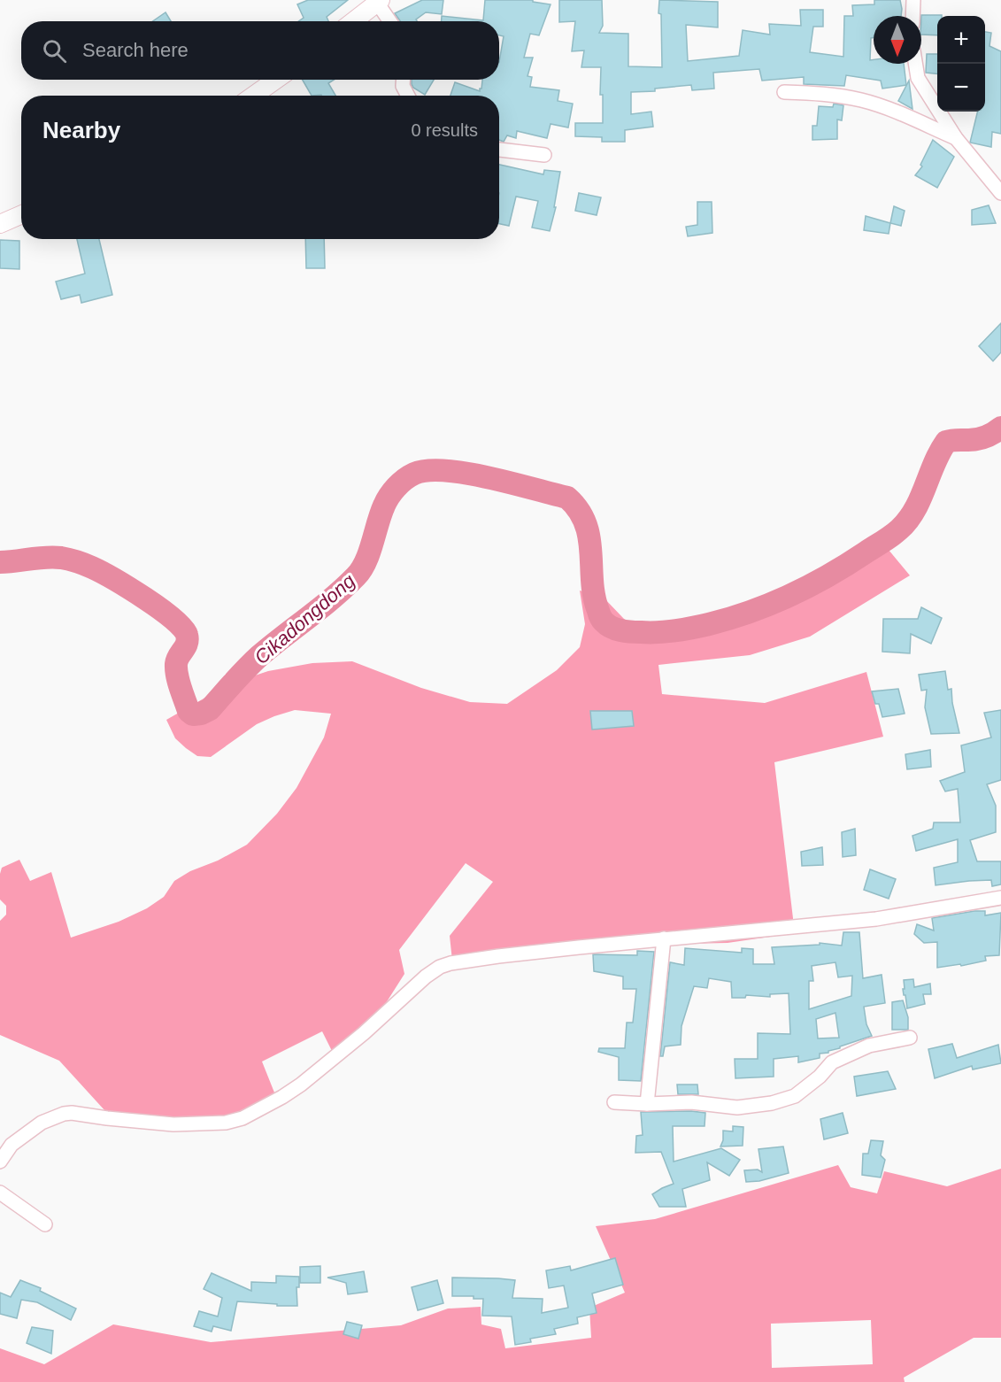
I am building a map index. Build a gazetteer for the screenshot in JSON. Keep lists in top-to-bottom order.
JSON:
{
  "water": ["Cikadongdong"],
  "north": "bottom",
  "page": {
    "map_buttons": ["+", "−"],
    "search": "Search here",
    "heading": ["Nearby", "0 results"]
  }
}
